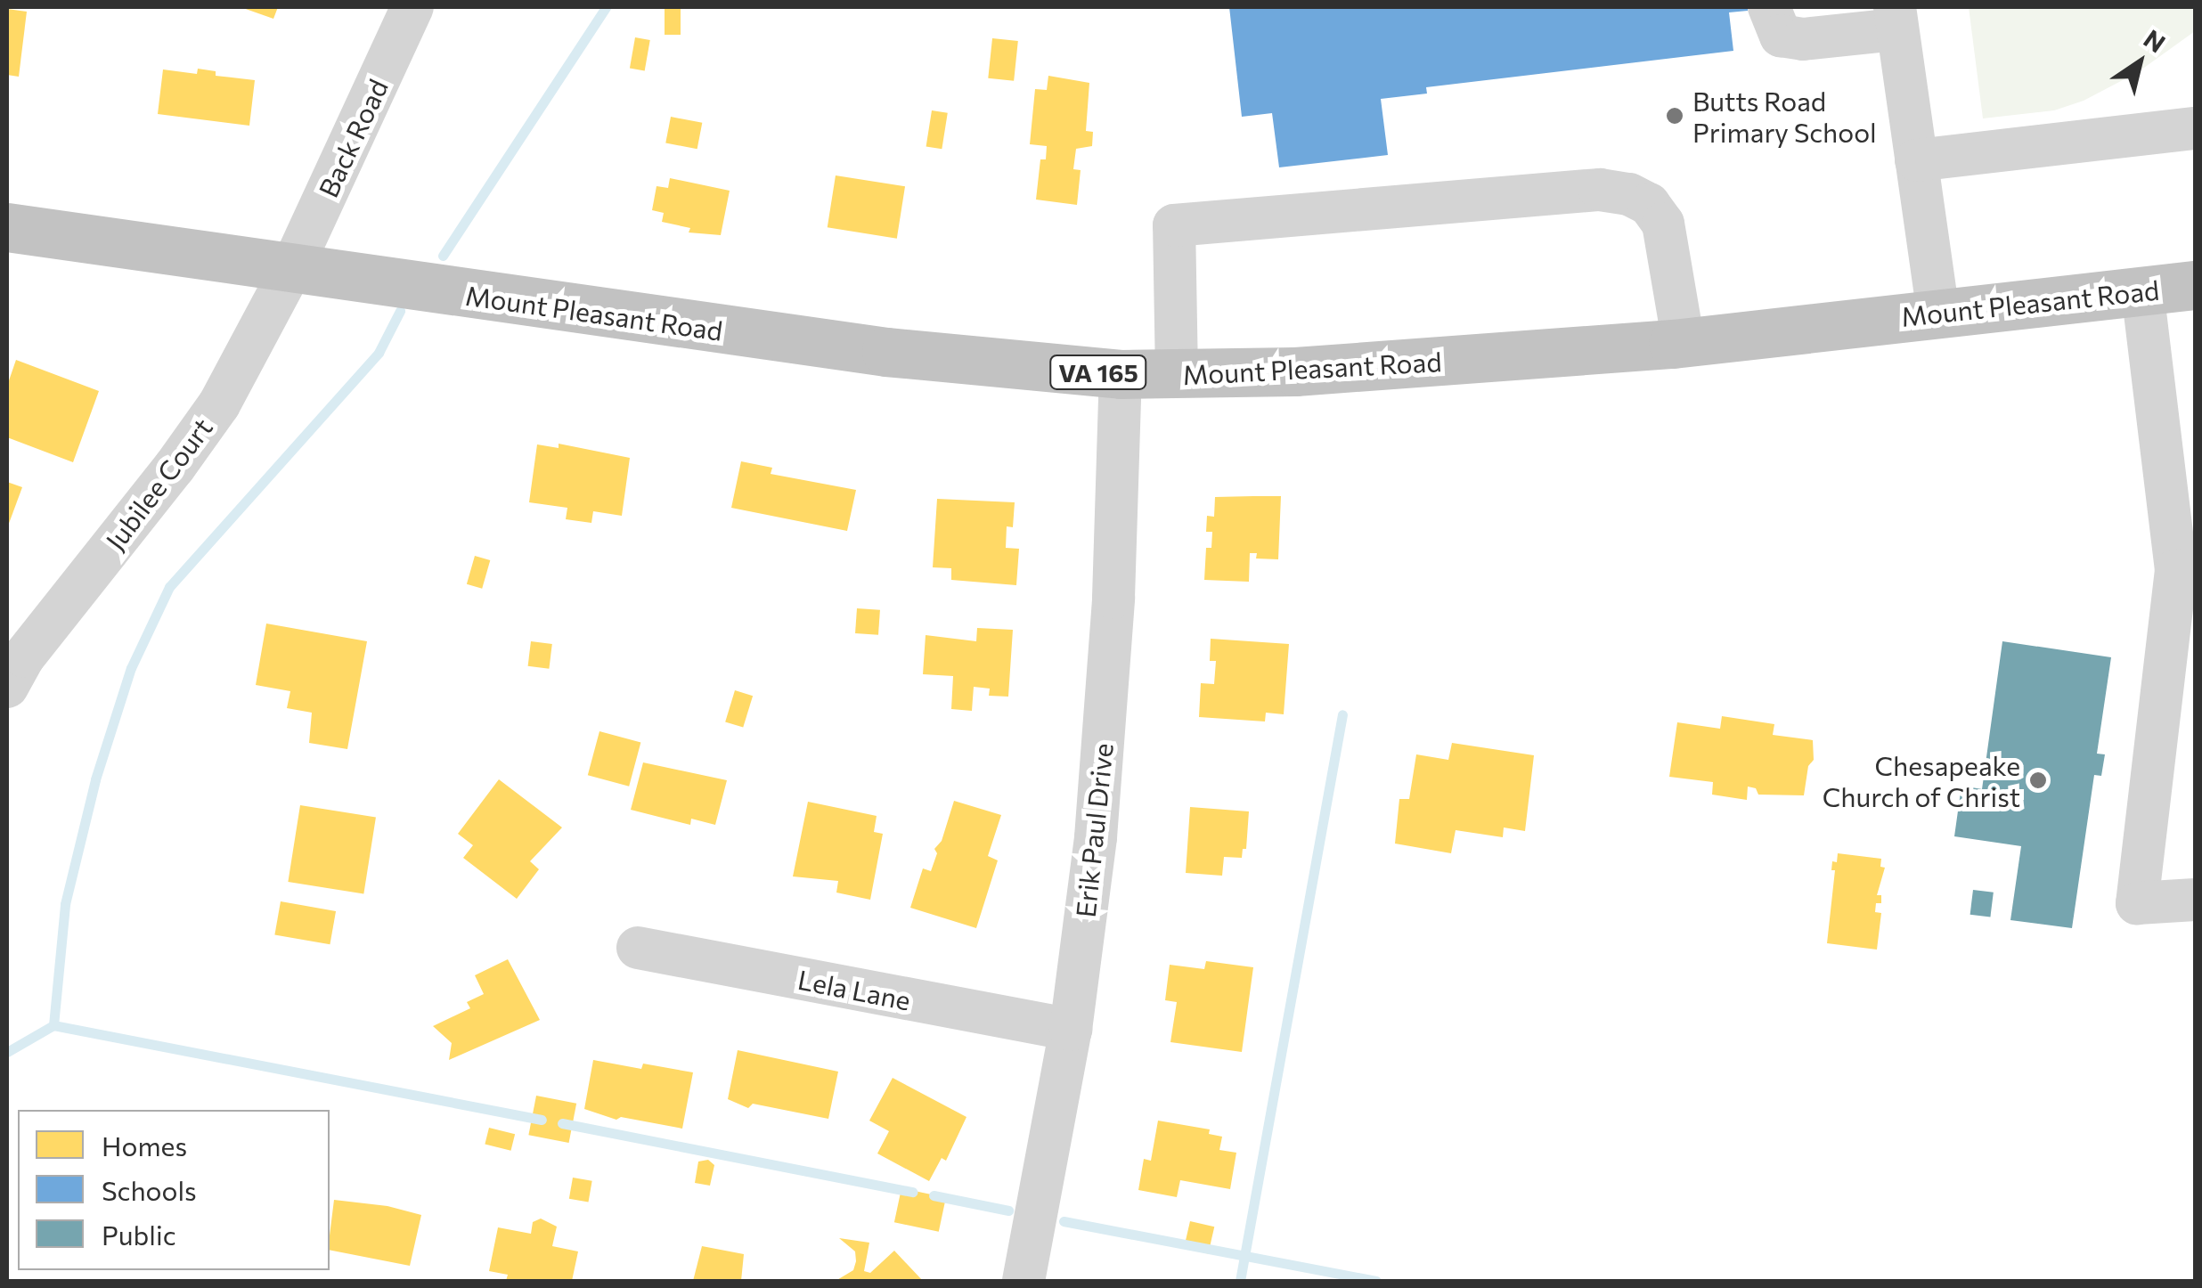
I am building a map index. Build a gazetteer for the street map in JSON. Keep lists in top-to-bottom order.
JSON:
{
  "streets": {
    "highway": ["Mount Pleasant Road", "VA 165"],
    "street": [
      "Back Road",
      "Jubilee Court",
      "Erik Paul Drive",
      "Lela Lane"
    ]
  },
  "crossings": [
    ["Back Road", "Mount Pleasant Road"],
    ["Back Road", "Jubilee Court"],
    ["Mount Pleasant Road", "Jubilee Court"],
    ["Mount Pleasant Road", "Erik Paul Drive"],
    ["Erik Paul Drive", "Lela Lane"]
  ],
  "places": ["Butts Road Primary School", "Chesapeake Church of Christ"],
  "legend": ["Homes", "Schools", "Public"],
  "north": "top right"
}
